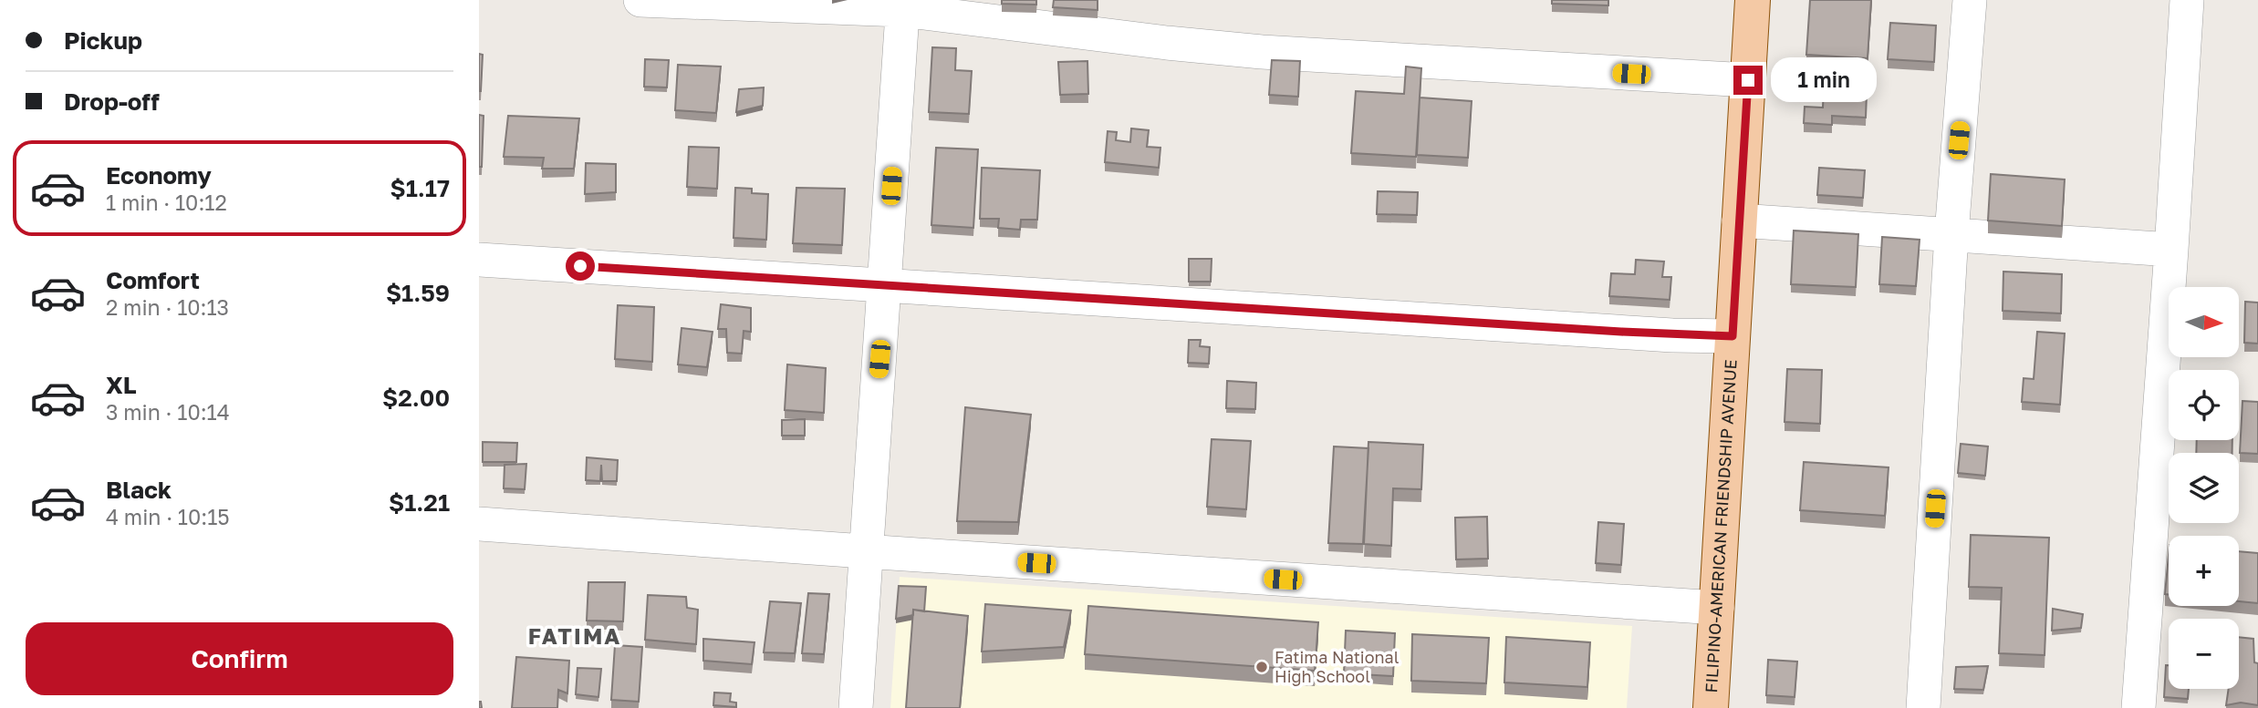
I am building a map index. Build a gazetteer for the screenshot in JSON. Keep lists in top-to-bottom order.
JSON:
{
  "streets": {
    "main road": ["FILIPINO-AMERICAN FRIENDSHIP AVENUE"]
  },
  "districts": ["FATIMA"],
  "places": ["Fatima National High School"],
  "north": "right",
  "page": {
    "banner": ["Pickup", "Drop-off"],
    "bubble": "1 min",
    "list": [
      {
        "name": "Economy",
        "note": "1 min · 10:12",
        "value": "$1.17"
      },
      {
        "name": "Comfort",
        "note": "2 min · 10:13",
        "value": "$1.59"
      },
      {
        "name": "XL",
        "note": "3 min · 10:14",
        "value": "$2.00"
      },
      {
        "name": "Black",
        "note": "4 min · 10:15",
        "value": "$1.21"
      }
    ],
    "map_buttons": ["+", "−"],
    "buttons": "Confirm"
  }
}
